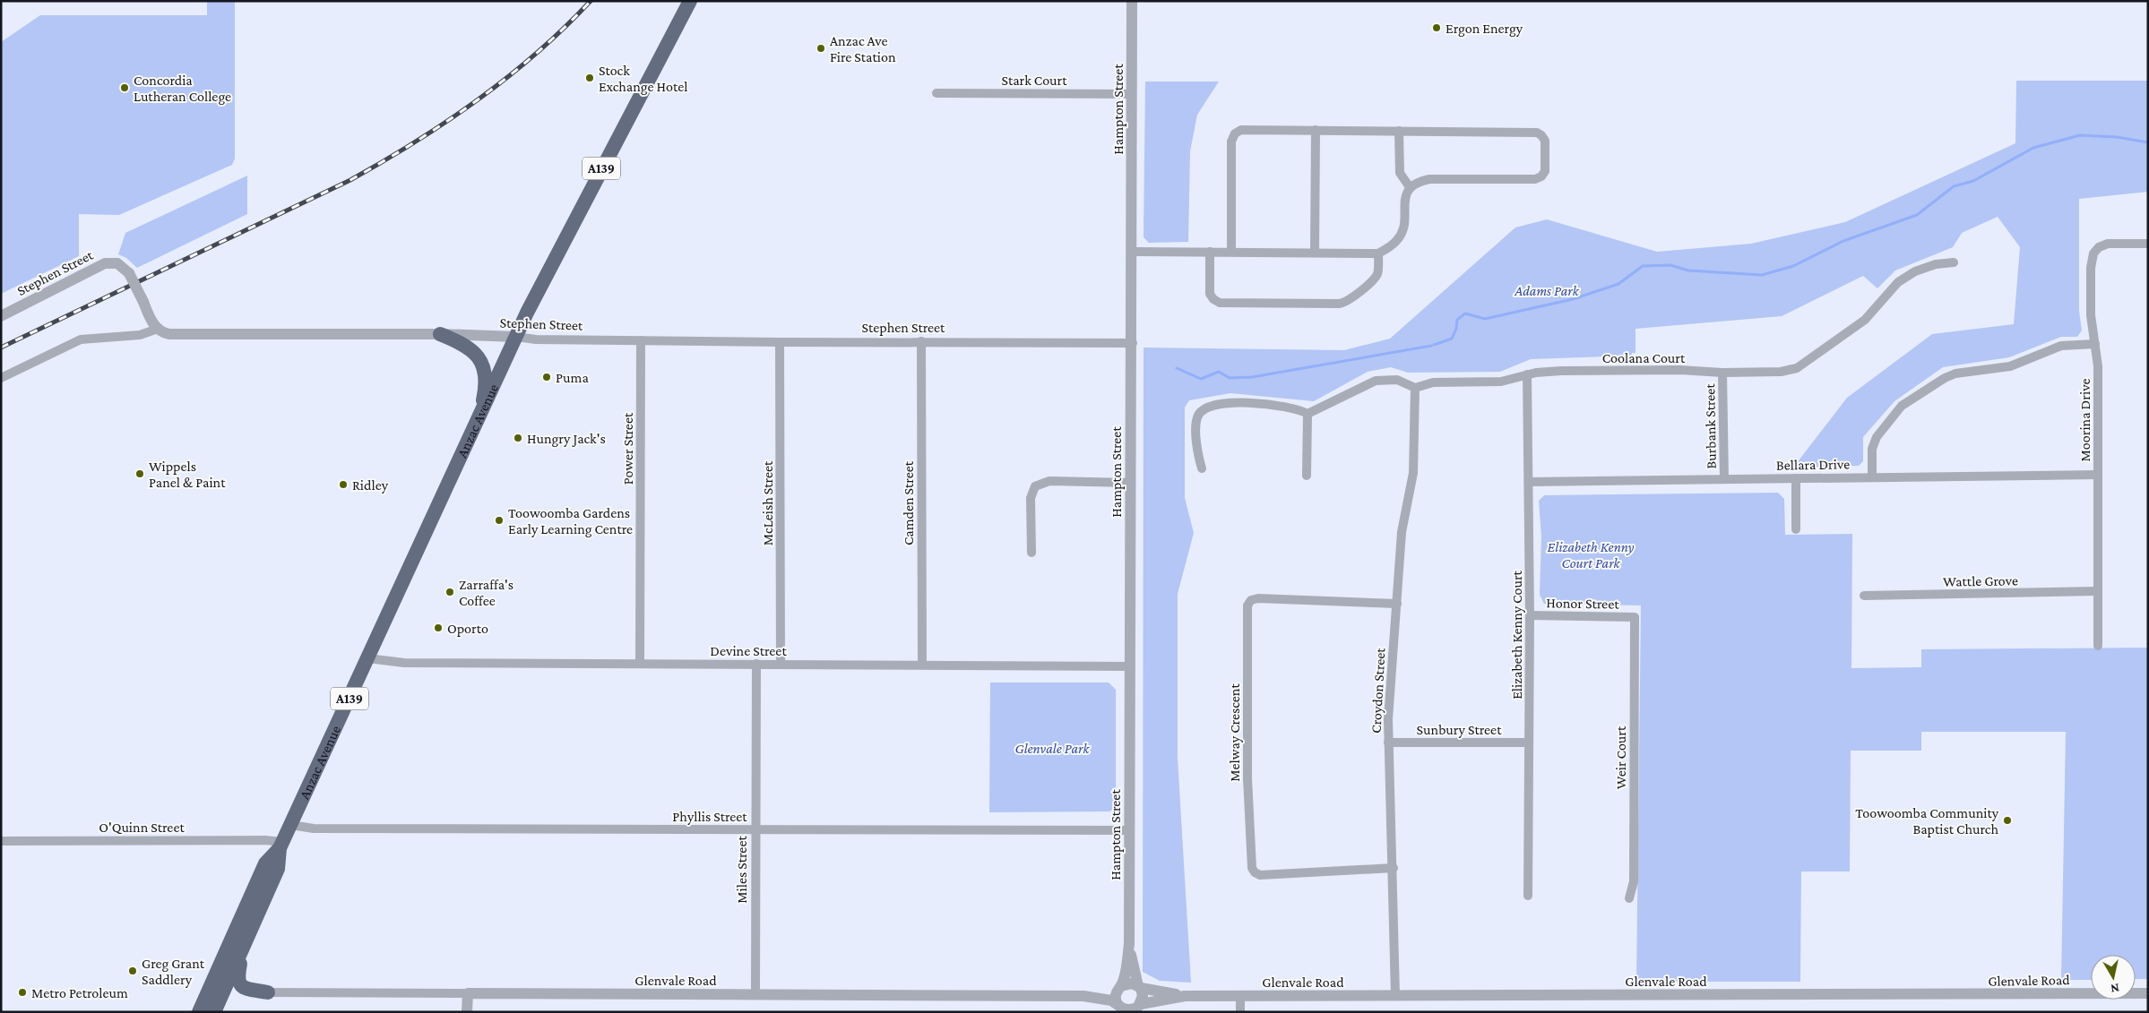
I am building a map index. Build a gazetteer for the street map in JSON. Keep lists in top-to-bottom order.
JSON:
{
  "streets": {
    "highway": ["A139", "Anzac Avenue"],
    "street": [
      "Stark Court",
      "Hampton Street",
      "Stephen Street",
      "Coolana Court",
      "Moorina Drive",
      "Burbank Street",
      "Power Street",
      "Bellara Drive",
      "McLeish Street",
      "Camden Street",
      "Wattle Grove",
      "Honor Street",
      "Elizabeth Kenny Court",
      "Devine Street",
      "Croydon Street",
      "Sunbury Street",
      "Melway Crescent",
      "Weir Court",
      "Phyllis Street",
      "O'Quinn Street",
      "Miles Street",
      "Glenvale Road"
    ]
  },
  "crossings": [
    ["Stark Court", "Hampton Street"],
    ["Hampton Street", "Stephen Street"],
    ["Hampton Street", "Devine Street"],
    ["Hampton Street", "Phyllis Street"],
    ["Hampton Street", "Glenvale Road"],
    ["Stephen Street", "Anzac Avenue"],
    ["Stephen Street", "Power Street"],
    ["Stephen Street", "McLeish Street"],
    ["Stephen Street", "Camden Street"],
    ["Coolana Court", "Burbank Street"],
    ["Coolana Court", "Elizabeth Kenny Court"],
    ["Coolana Court", "Croydon Street"],
    ["Moorina Drive", "Bellara Drive"],
    ["Moorina Drive", "Wattle Grove"],
    ["Anzac Avenue", "Devine Street"],
    ["Anzac Avenue", "Phyllis Street"],
    ["Anzac Avenue", "O'Quinn Street"],
    ["Burbank Street", "Bellara Drive"],
    ["Power Street", "Devine Street"],
    ["Bellara Drive", "Elizabeth Kenny Court"],
    ["McLeish Street", "Devine Street"],
    ["Camden Street", "Devine Street"],
    ["Honor Street", "Elizabeth Kenny Court"],
    ["Honor Street", "Weir Court"],
    ["Elizabeth Kenny Court", "Sunbury Street"],
    ["Devine Street", "Miles Street"],
    ["Croydon Street", "Sunbury Street"],
    ["Croydon Street", "Melway Crescent"],
    ["Croydon Street", "Glenvale Road"],
    ["Phyllis Street", "Miles Street"],
    ["Miles Street", "Glenvale Road"]
  ],
  "parks": ["Adams Park", "Elizabeth Kenny Court Park", "Glenvale Park"],
  "places": [
    "Ergon Energy",
    "Anzac Ave Fire Station",
    "Stock Exchange Hotel",
    "Concordia Lutheran College",
    "Puma",
    "Hungry Jack's",
    "Wippels Panel & Paint",
    "Ridley",
    "Toowoomba Gardens Early Learning Centre",
    "Zarraffa's Coffee",
    "Oporto",
    "Toowoomba Community Baptist Church",
    "Greg Grant Saddlery",
    "Metro Petroleum"
  ],
  "north": "bottom"
}
